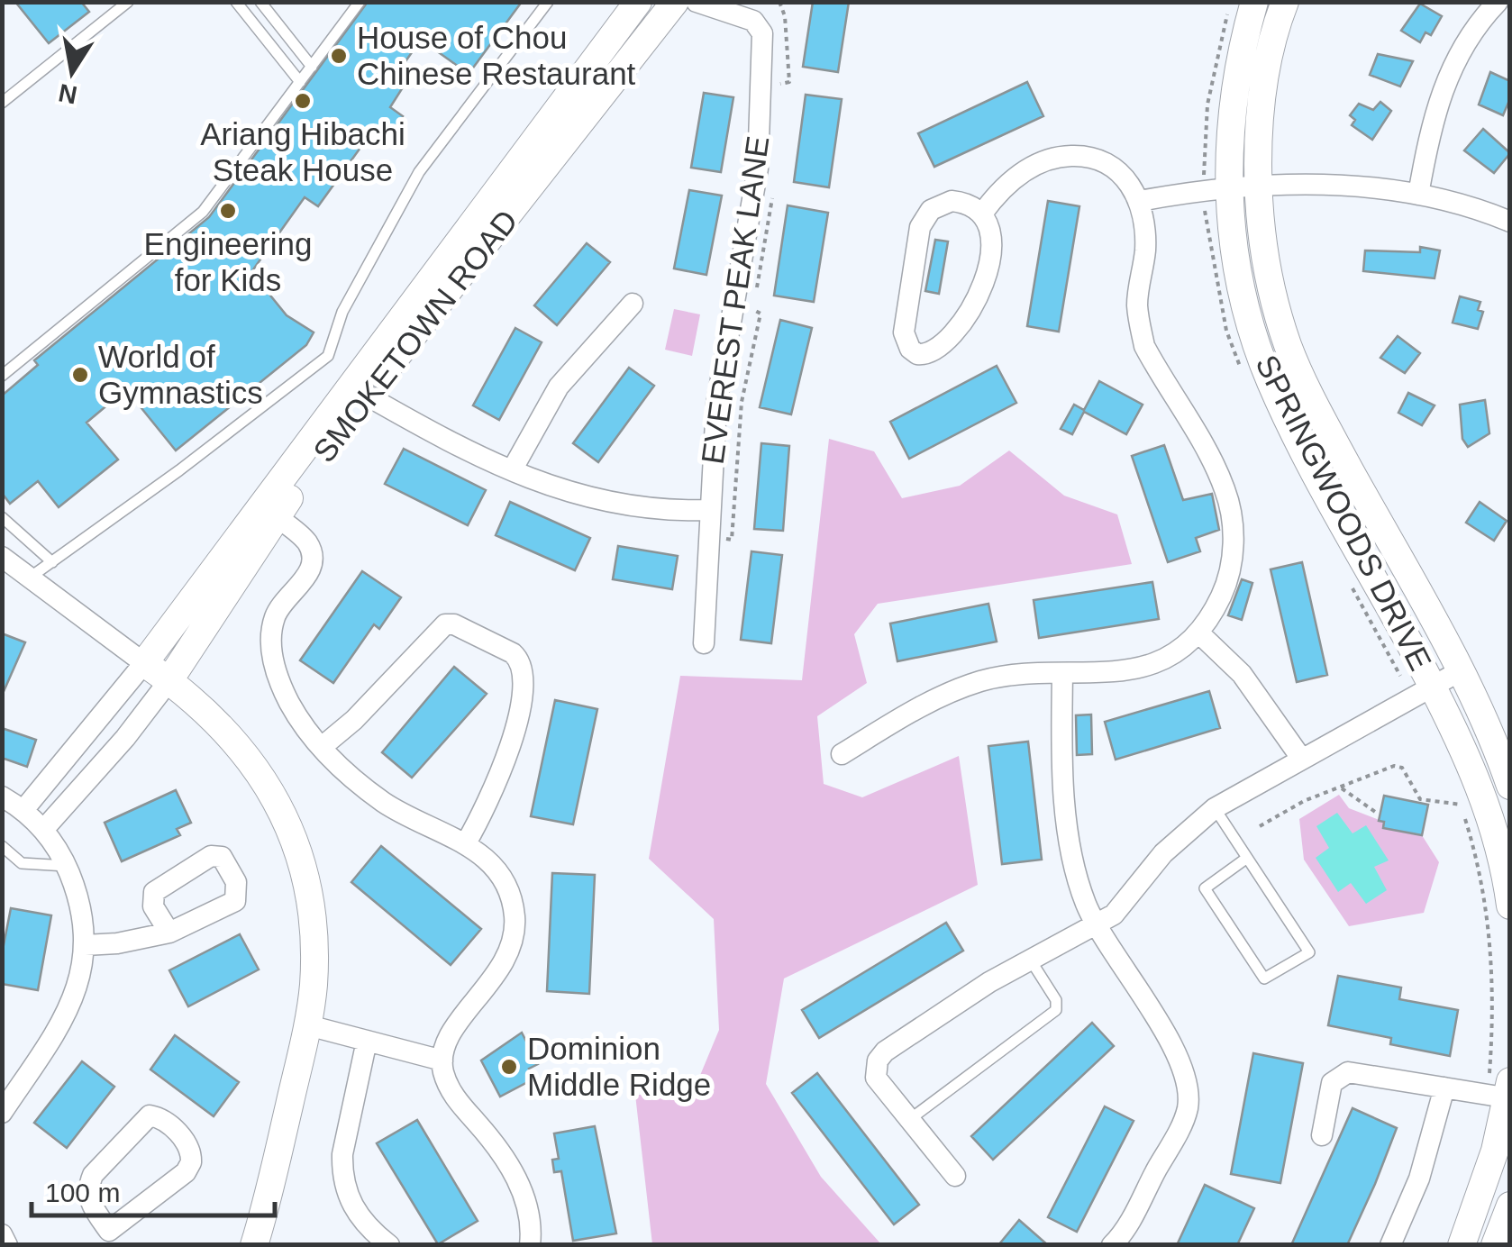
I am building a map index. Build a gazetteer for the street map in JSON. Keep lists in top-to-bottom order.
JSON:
{
  "streets": {
    "street": ["EVEREST PEAK LANE", "SMOKETOWN ROAD", "SPRINGWOODS DRIVE"]
  },
  "places": [
    "House of Chou Chinese Restaurant",
    "Ariang Hibachi Steak House",
    "Engineering for Kids",
    "World of Gymnastics",
    "Dominion Middle Ridge"
  ],
  "scale_bar": "100 m",
  "north": "bottom"
}
